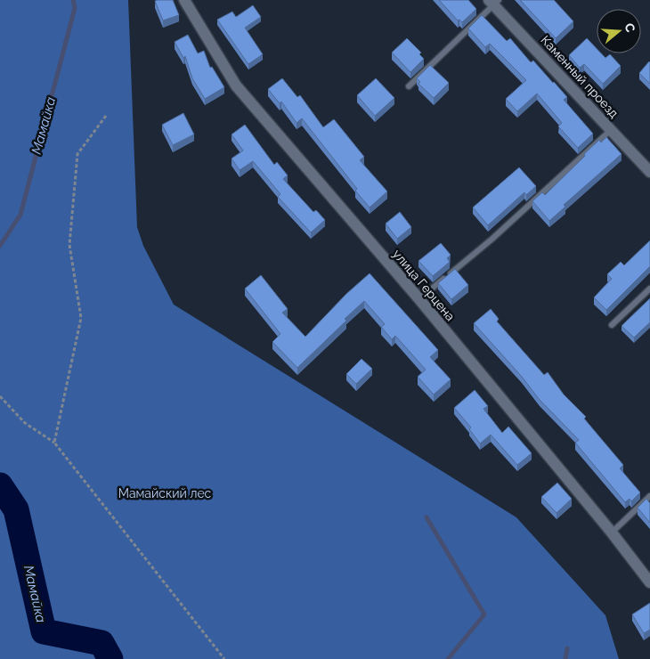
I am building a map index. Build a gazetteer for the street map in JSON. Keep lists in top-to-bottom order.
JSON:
{
  "streets": {
    "street": ["Каменный проезд", "улица Герцена"]
  },
  "water": ["Мамайка"],
  "parks": ["Мамайский лес"],
  "north": "right"
}
